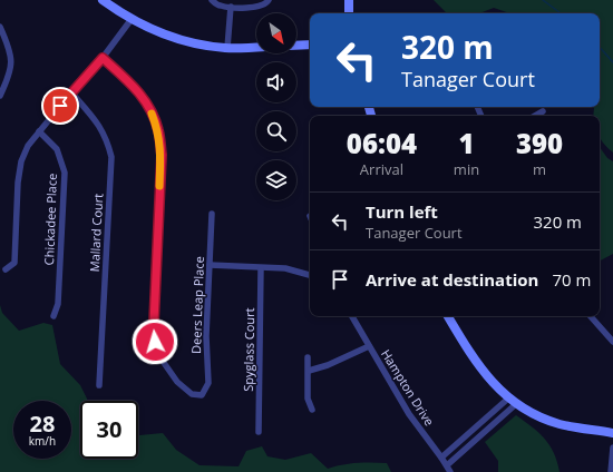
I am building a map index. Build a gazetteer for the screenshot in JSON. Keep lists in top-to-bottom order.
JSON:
{
  "streets": {
    "street": [
      "Chickadee Place",
      "Mallard Court",
      "Deers Leap Place",
      "Spyglass Court",
      "Hampton Drive"
    ]
  },
  "north": "bottom right",
  "page": {
    "turn": ["320 m", "Tanager Court"],
    "eta": [
      "06:04",
      "Arrival",
      "1",
      "min",
      "390",
      "m"
    ],
    "list": [
      {
        "name": "Turn left",
        "note": "Tanager Court",
        "value": "320 m"
      },
      {
        "name": "Arrive at destination",
        "value": "70 m"
      }
    ],
    "speed": "28 km/h",
    "limit": "30"
  }
}
